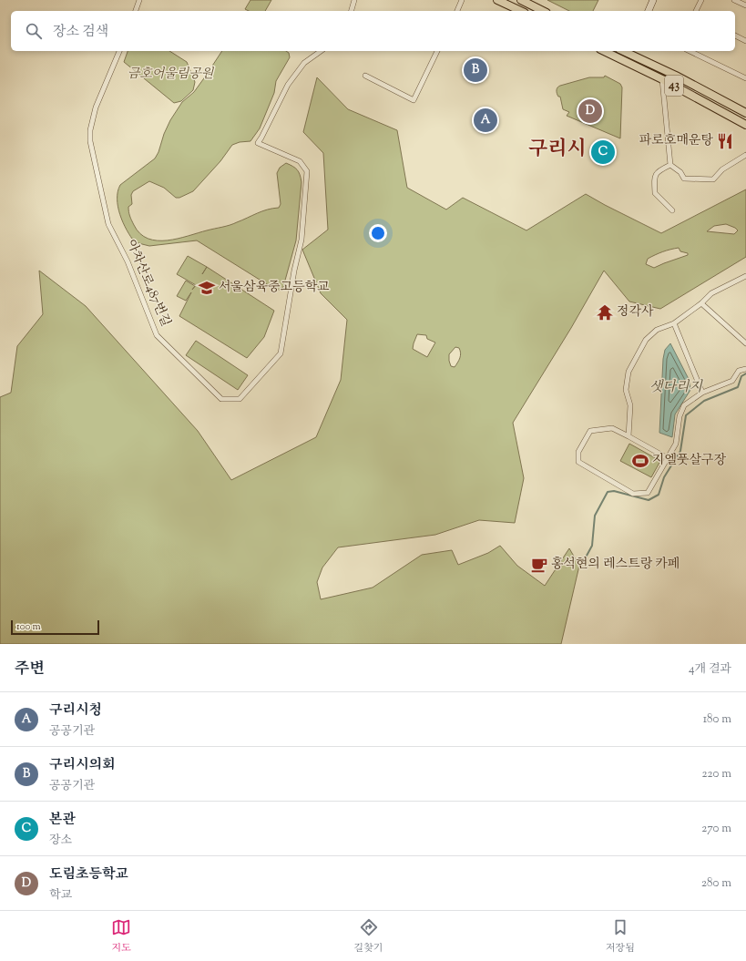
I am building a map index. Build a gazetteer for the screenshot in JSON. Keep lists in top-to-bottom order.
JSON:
{
  "streets": {
    "main road": ["43"],
    "street": ["아차산로487번길"]
  },
  "districts": ["구리시"],
  "water": ["샛다리지"],
  "parks": ["금호어울림공원"],
  "places": {
    "restaurant": ["파로호매운탕"],
    "school or university": ["서울삼육중고등학교"],
    "temple": ["정각사"],
    "sports": ["지엘풋살구장"],
    "cafe": ["홍석현의 레스트랑 카페"]
  },
  "scale_bar": "100 m",
  "page": {
    "search": "장소 검색",
    "pins": [
      "B",
      "D",
      "A",
      "C"
    ],
    "scale": "100 m",
    "heading": ["주변", "4개 결과"],
    "list": [
      {
        "mark": "A",
        "name": "구리시청",
        "note": "공공기관",
        "value": "180 m"
      },
      {
        "mark": "B",
        "name": "구리시의회",
        "note": "공공기관",
        "value": "220 m"
      },
      {
        "mark": "C",
        "name": "본관",
        "note": "장소",
        "value": "270 m"
      },
      {
        "mark": "D",
        "name": "도림초등학교",
        "note": "학교",
        "value": "280 m"
      }
    ],
    "nav": ["지도", "길찾기", "저장됨"]
  }
}
